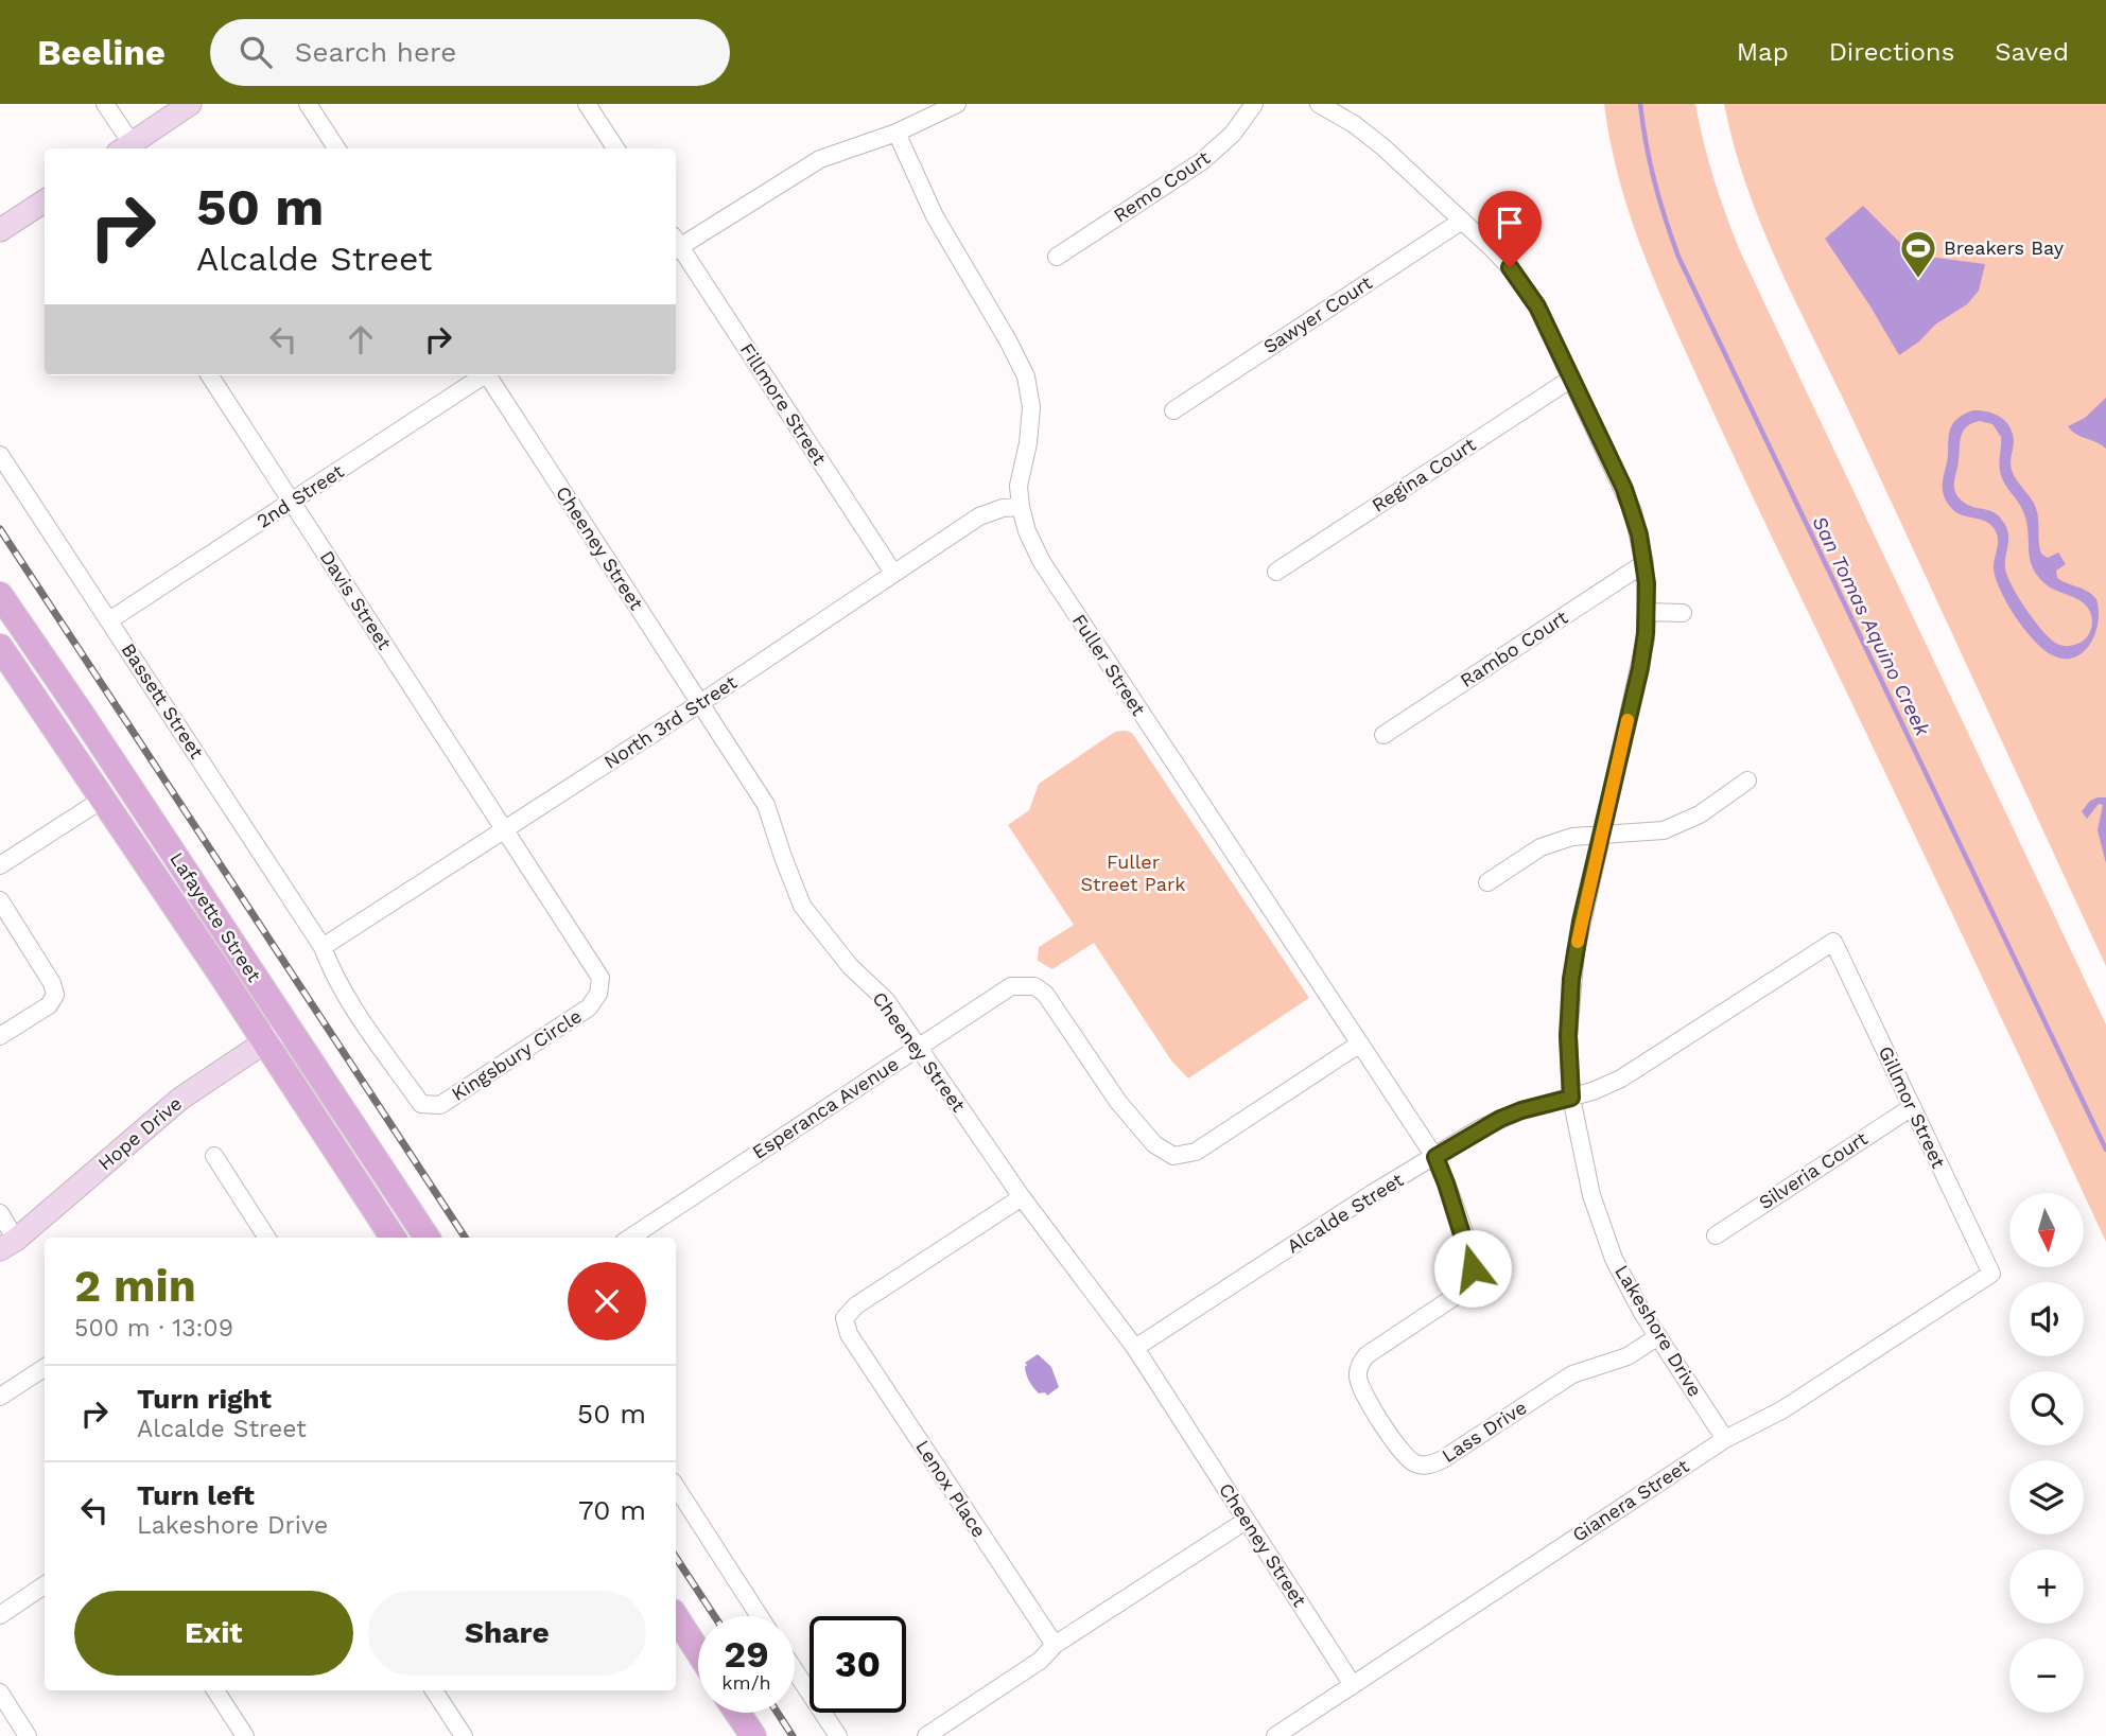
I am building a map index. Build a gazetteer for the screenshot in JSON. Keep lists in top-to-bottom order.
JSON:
{
  "streets": {
    "main road": ["Lafayette Street"],
    "street": [
      "Remo Court",
      "Sawyer Court",
      "Fillmore Street",
      "Regina Court",
      "2nd Street",
      "Cheeney Street",
      "Davis Street",
      "Rambo Court",
      "Fuller Street",
      "Bassett Street",
      "North 3rd Street",
      "Kingsbury Circle",
      "Gillmor Street",
      "Esperanca Avenue",
      "Hope Drive",
      "Silveria Court",
      "Alcalde Street",
      "Lakeshore Drive",
      "Lass Drive",
      "Lenox Place",
      "Gianera Street"
    ]
  },
  "crossings": [
    ["Sawyer Court", "Lakeshore Drive"],
    ["Fillmore Street", "North 3rd Street"],
    ["Regina Court", "Lakeshore Drive"],
    ["2nd Street", "Davis Street"],
    ["2nd Street", "Bassett Street"],
    ["Cheeney Street", "North 3rd Street"],
    ["Cheeney Street", "Esperanca Avenue"],
    ["Cheeney Street", "Alcalde Street"],
    ["Cheeney Street", "Lenox Place"],
    ["Cheeney Street", "Gianera Street"],
    ["Davis Street", "North 3rd Street"],
    ["Davis Street", "Kingsbury Circle"],
    ["Rambo Court", "Lakeshore Drive"],
    ["Fuller Street", "North 3rd Street"],
    ["Fuller Street", "Esperanca Avenue"],
    ["Fuller Street", "Alcalde Street"],
    ["Fuller Street", "Lass Drive"],
    ["Bassett Street", "North 3rd Street"],
    ["Bassett Street", "Kingsbury Circle"],
    ["North 3rd Street", "Kingsbury Circle"],
    ["Lafayette Street", "Hope Drive"],
    ["Gillmor Street", "Silveria Court"],
    ["Gillmor Street", "Alcalde Street"],
    ["Gillmor Street", "Gianera Street"],
    ["Alcalde Street", "Lakeshore Drive"],
    ["Alcalde Street", "Lass Drive"],
    ["Lakeshore Drive", "Lass Drive"],
    ["Lakeshore Drive", "Gianera Street"]
  ],
  "water": ["San Tomas Aquino Creek"],
  "parks": ["Fuller Street Park"],
  "places": {
    "sports": ["Breakers Bay"]
  },
  "north": "bottom",
  "page": {
    "header": "Beeline",
    "search": "Search here",
    "nav": ["Map", "Directions", "Saved"],
    "turn": ["50 m", "Alcalde Street"],
    "map_buttons": ["+", "−"],
    "heading": ["2 min", "500 m · 13:09"],
    "list": [
      {
        "name": "Turn right",
        "note": "Alcalde Street",
        "value": "50 m"
      },
      {
        "name": "Turn left",
        "note": "Lakeshore Drive",
        "value": "70 m"
      }
    ],
    "buttons": ["Exit", "Share"],
    "speed": "29 km/h",
    "limit": "30"
  }
}
